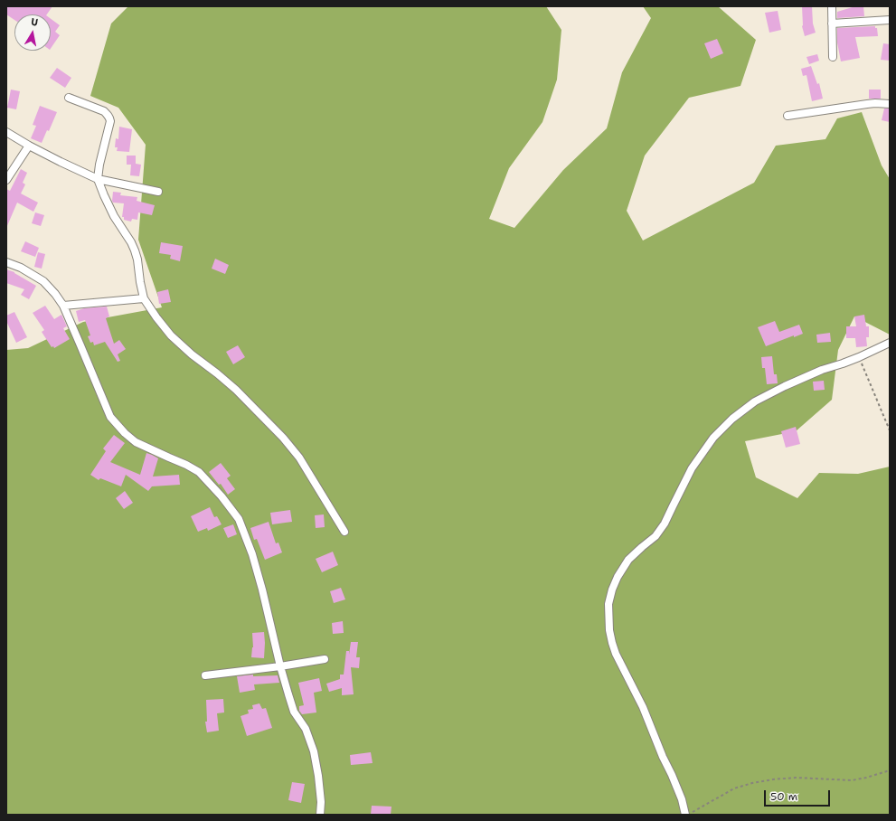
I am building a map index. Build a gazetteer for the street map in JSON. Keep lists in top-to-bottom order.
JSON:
{
  "scale_bar": "50 m",
  "north": "top"
}
